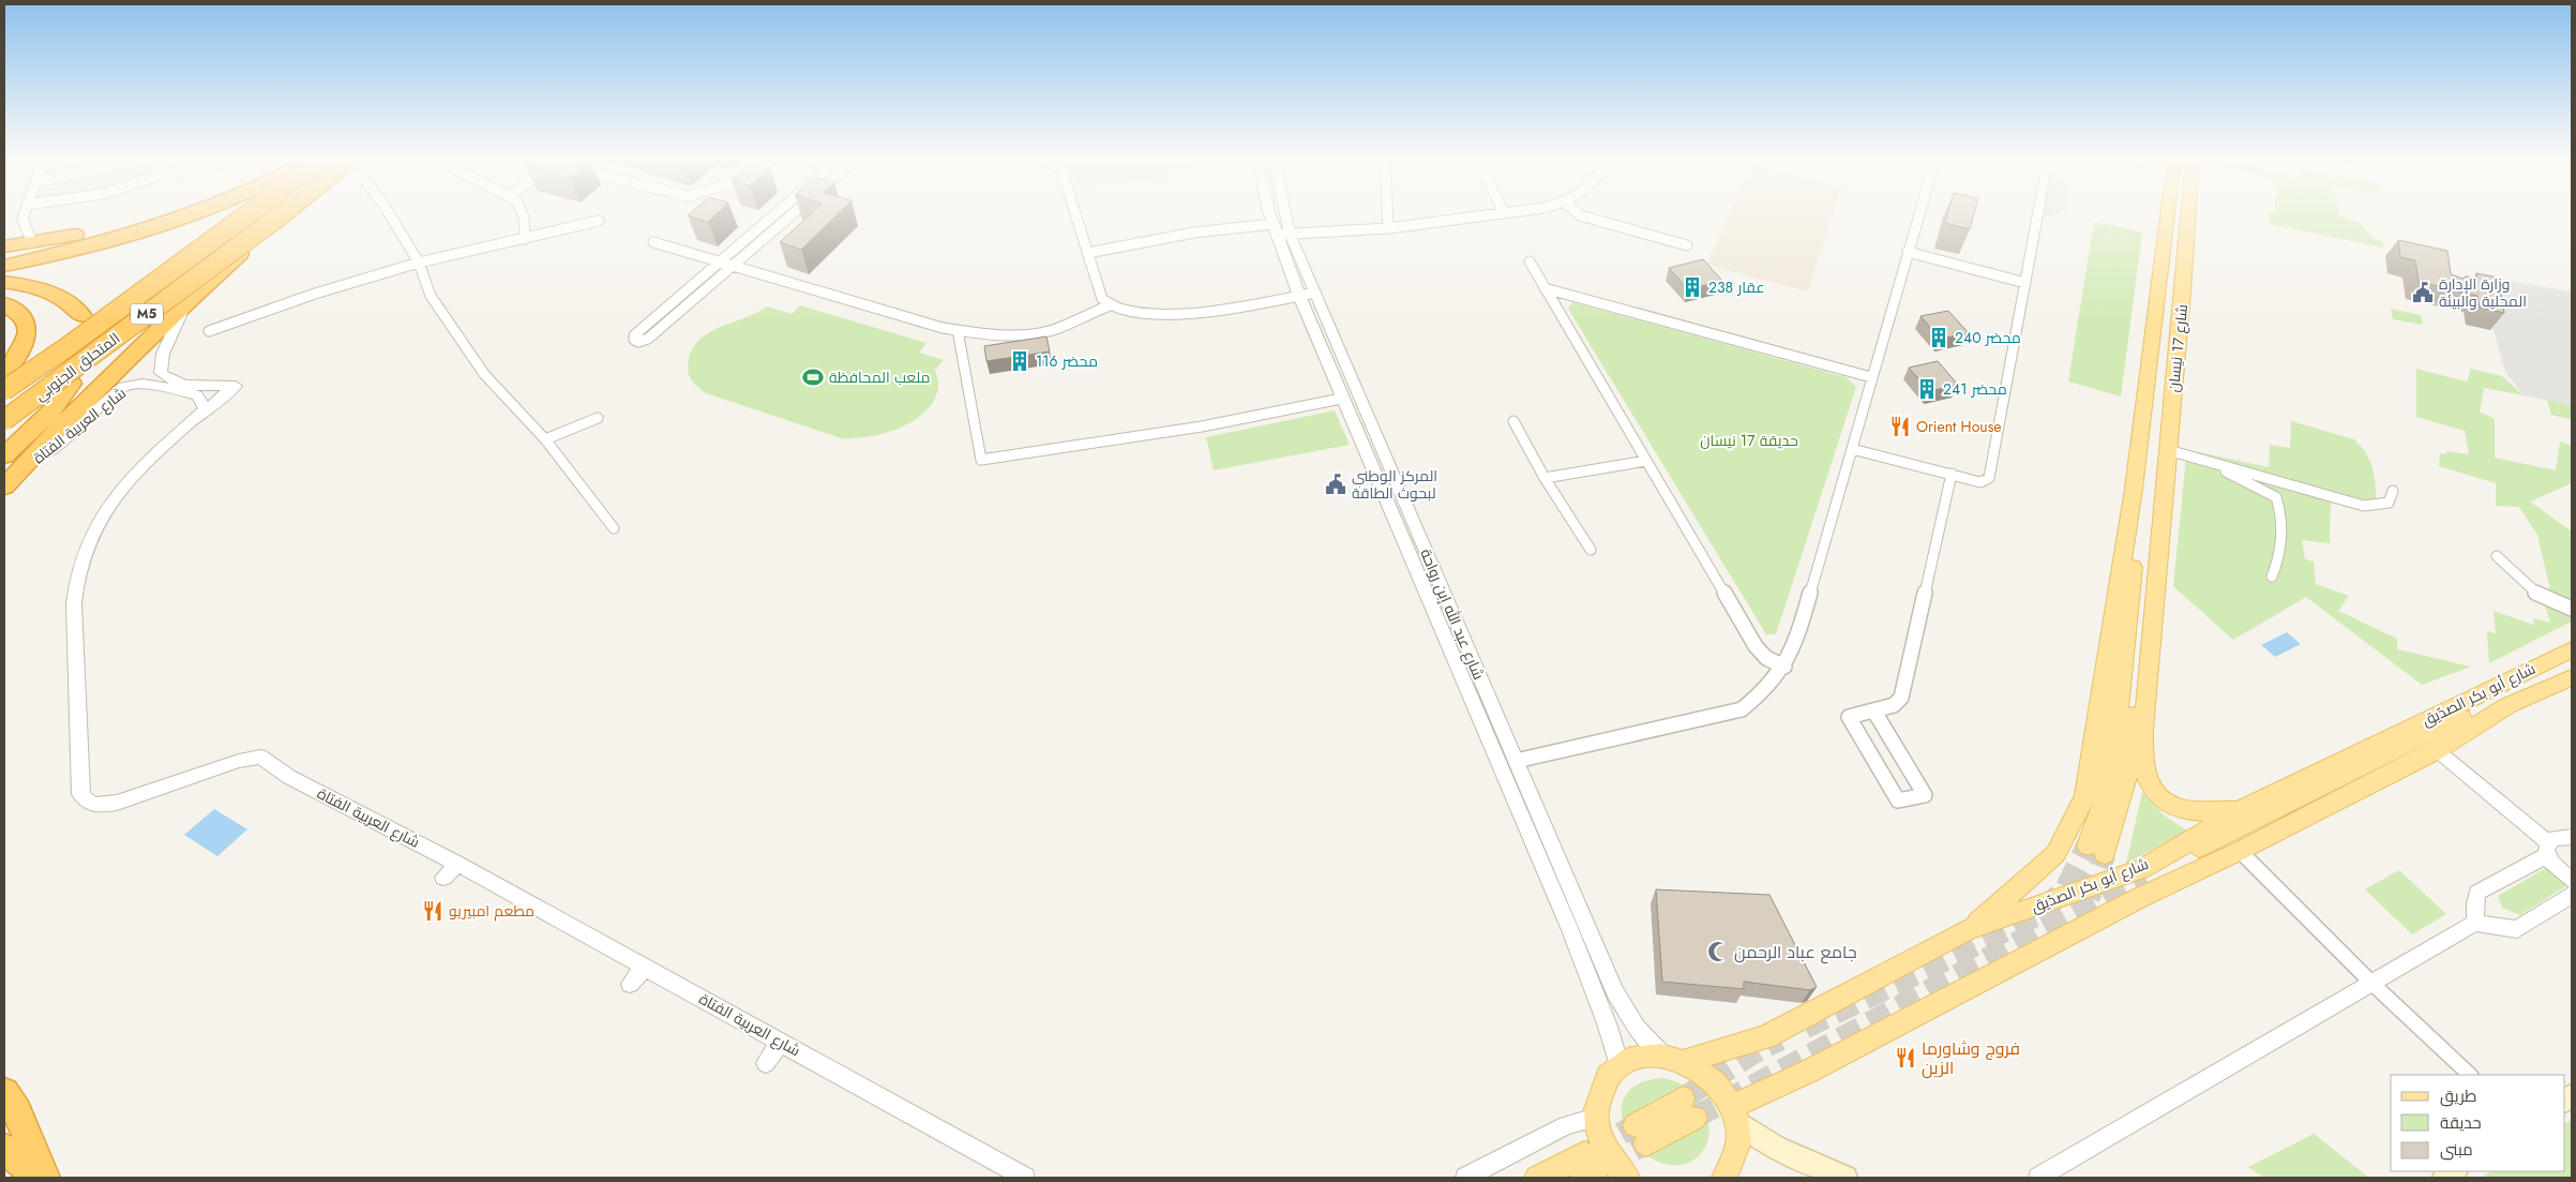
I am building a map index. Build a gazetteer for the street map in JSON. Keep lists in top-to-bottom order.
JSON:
{
  "streets": {
    "highway": ["M5", "المتحلق الجنوبي"],
    "main road": ["شارع 17 نيسان", "شارع أبو بكر الصدّيق"],
    "street": ["شارع العربية الفتاة", "شارع عبد الله إبن رواحة"]
  },
  "parks": ["حديقة 17 نيسان"],
  "places": {
    "building": [
      "عقار 238",
      "محضر 240",
      "محضر 116",
      "محضر 241"
    ],
    "public building": ["وزارة الإدارة المحلية والبيئة", "المركز الوطني لبحوث الطاقة"],
    "sports": ["ملعب المحافظة"],
    "restaurant": ["Orient House", "مطعم امبيريو", "فروج وشاورما الزين"],
    "mosque": ["جامع عباد الرحمن"]
  },
  "legend": ["طريق", "حديقة", "مبنى"]
}
